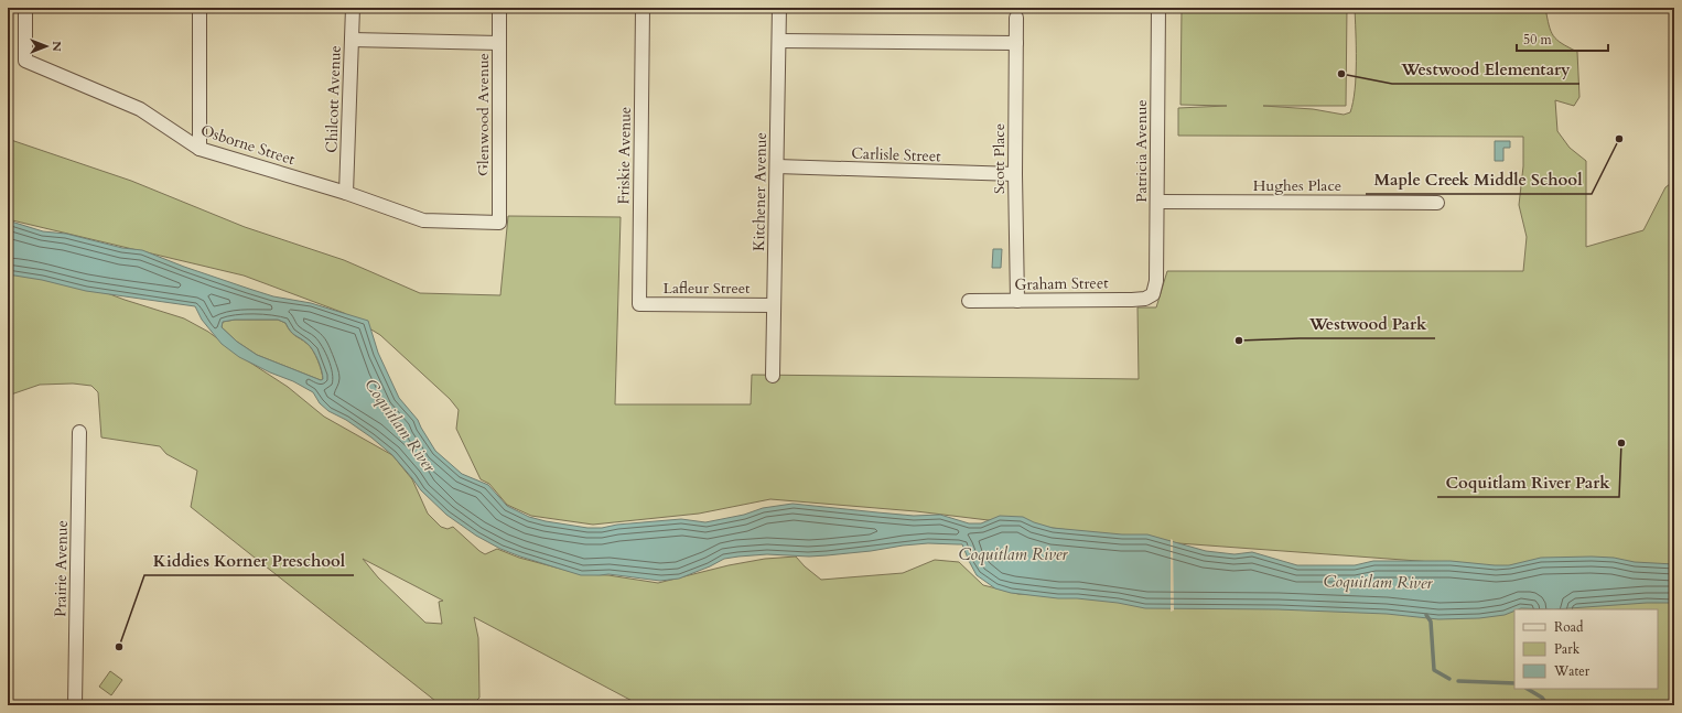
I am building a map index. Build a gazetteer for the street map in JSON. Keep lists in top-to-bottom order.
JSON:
{
  "streets": {
    "street": [
      "Chilcott Avenue",
      "Glenwood Avenue",
      "Osborne Street",
      "Patricia Avenue",
      "Carlisle Street",
      "Friskie Avenue",
      "Scott Place",
      "Hughes Place",
      "Kitchener Avenue",
      "Graham Street",
      "Lafleur Street",
      "Prairie Avenue"
    ]
  },
  "crossings": [
    ["Chilcott Avenue", "Osborne Street"],
    ["Glenwood Avenue", "Osborne Street"],
    ["Patricia Avenue", "Hughes Place"],
    ["Patricia Avenue", "Graham Street"],
    ["Carlisle Street", "Scott Place"],
    ["Carlisle Street", "Kitchener Avenue"],
    ["Friskie Avenue", "Lafleur Street"],
    ["Scott Place", "Graham Street"],
    ["Kitchener Avenue", "Lafleur Street"]
  ],
  "water": ["Coquitlam River"],
  "places": [
    "Westwood Elementary",
    "Maple Creek Middle School",
    "Westwood Park",
    "Coquitlam River Park",
    "Kiddies Korner Preschool"
  ],
  "legend": ["Road", "Park", "Water"],
  "scale_bar": "50 m",
  "north": "right"
}
